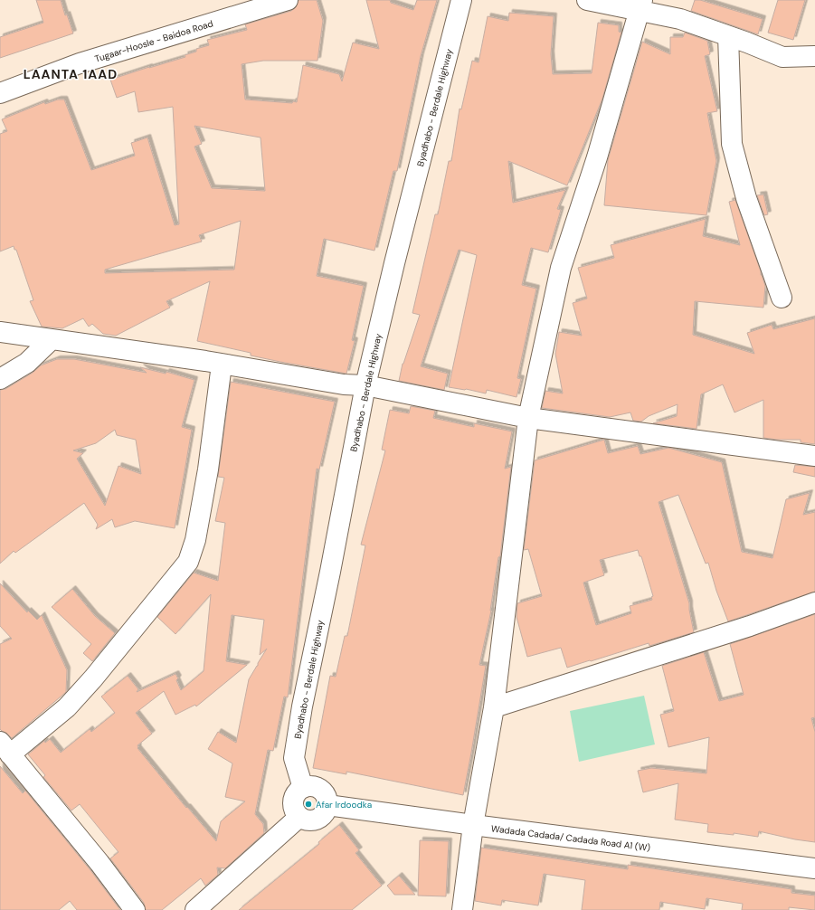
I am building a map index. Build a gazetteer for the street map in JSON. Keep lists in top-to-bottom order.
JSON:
{
  "streets": {
    "street": ["Tugaar-Hoosle - Baidoa Road", "Byadhabo - Berdale Highway", "Wadada Cadada/ Cadada Road A1 (W)"]
  },
  "crossings": [
    ["Byadhabo - Berdale Highway", "Wadada Cadada/ Cadada Road A1 (W)"]
  ],
  "districts": ["LAANTA 1AAD"],
  "places": ["Afar Irdoodka"]
}
